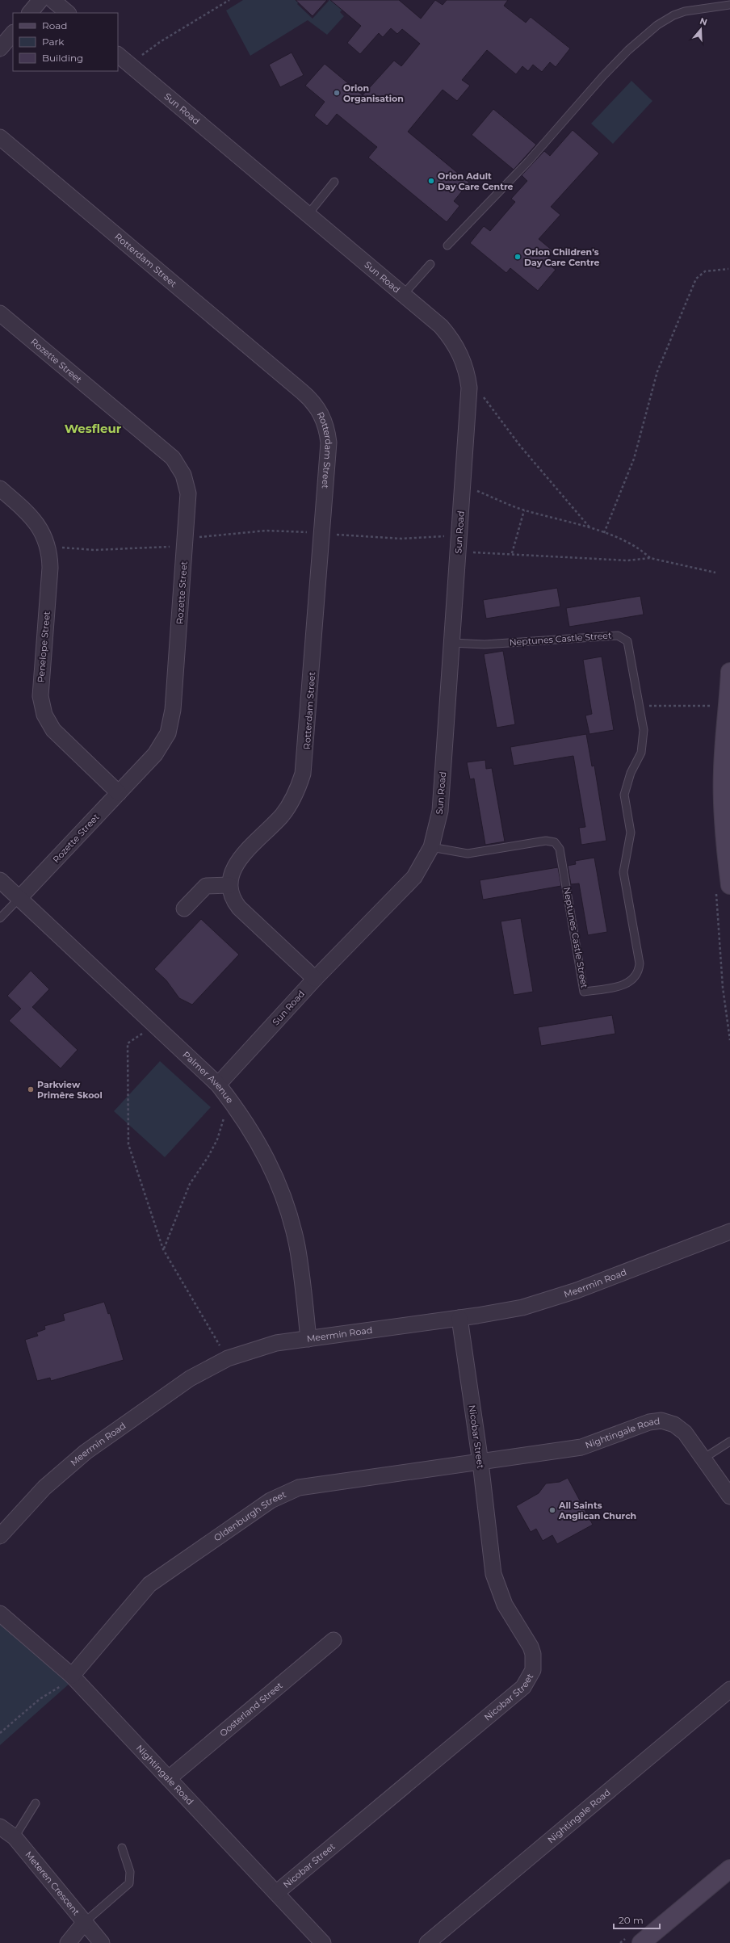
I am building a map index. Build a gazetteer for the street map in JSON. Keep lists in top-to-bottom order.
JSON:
{
  "streets": {
    "street": [
      "Sun Road",
      "Rotterdam Street",
      "Rozette Street",
      "Penelope Street",
      "Palmer Avenue",
      "Meermin Road",
      "Nightingale Road",
      "Nicobar Street",
      "Oldenburgh Street",
      "Oosterland Street",
      "Meteren Crescent"
    ],
    "lane": ["Neptunes Castle Street"]
  },
  "crossings": [
    ["Sun Road", "Neptunes Castle Street"],
    ["Sun Road", "Palmer Avenue"],
    ["Rozette Street", "Penelope Street"],
    ["Rozette Street", "Palmer Avenue"],
    ["Palmer Avenue", "Meermin Road"],
    ["Meermin Road", "Nicobar Street"],
    ["Nightingale Road", "Nicobar Street"],
    ["Nightingale Road", "Oldenburgh Street"],
    ["Nightingale Road", "Oosterland Street"],
    ["Nicobar Street", "Oldenburgh Street"]
  ],
  "districts": ["Wesfleur"],
  "places": [
    "Orion Organisation",
    "Orion Adult Day Care Centre",
    "Orion Children's Day Care Centre",
    "Parkview Primêre Skool",
    "All Saints Anglican Church"
  ],
  "legend": ["Road", "Park", "Building"],
  "scale_bar": "20 m",
  "north": "top"
}
